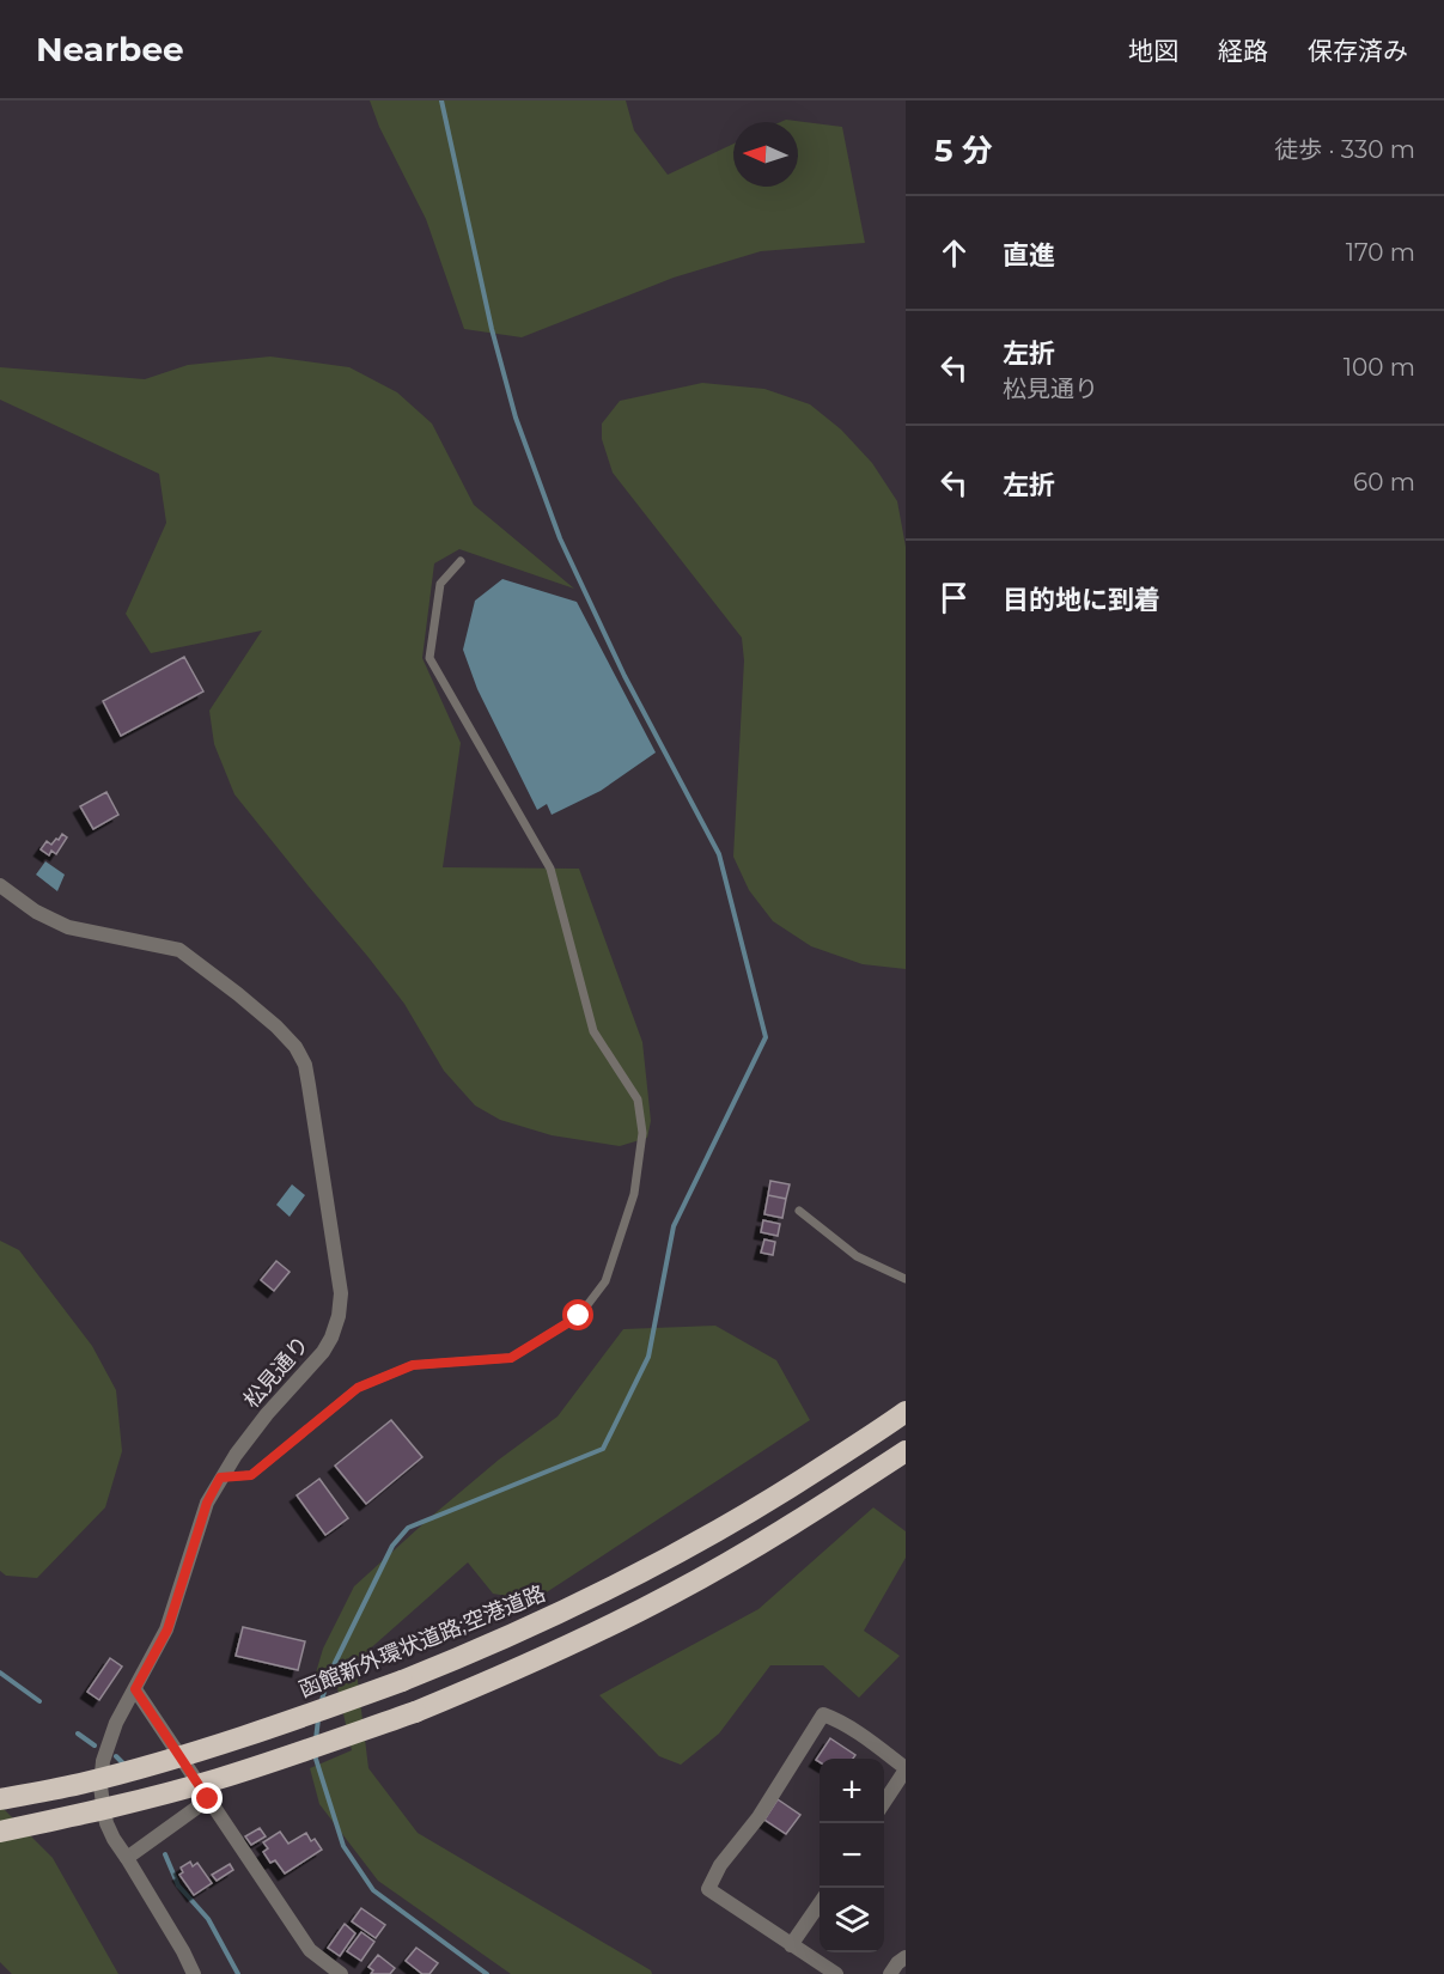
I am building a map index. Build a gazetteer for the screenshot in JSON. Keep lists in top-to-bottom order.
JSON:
{
  "streets": {
    "highway": ["函館新外環状道路;空港道路"],
    "street": ["松見通り"]
  },
  "north": "left",
  "page": {
    "header": "Nearbee",
    "nav": ["地図", "経路", "保存済み"],
    "heading": ["5 分", "徒歩 · 330 m"],
    "list": [
      ["直進", "170 m"],
      ["左折", "松見通り", "100 m"],
      ["左折", "60 m"],
      "目的地に到着"
    ],
    "map_buttons": ["+", "−"]
  }
}
